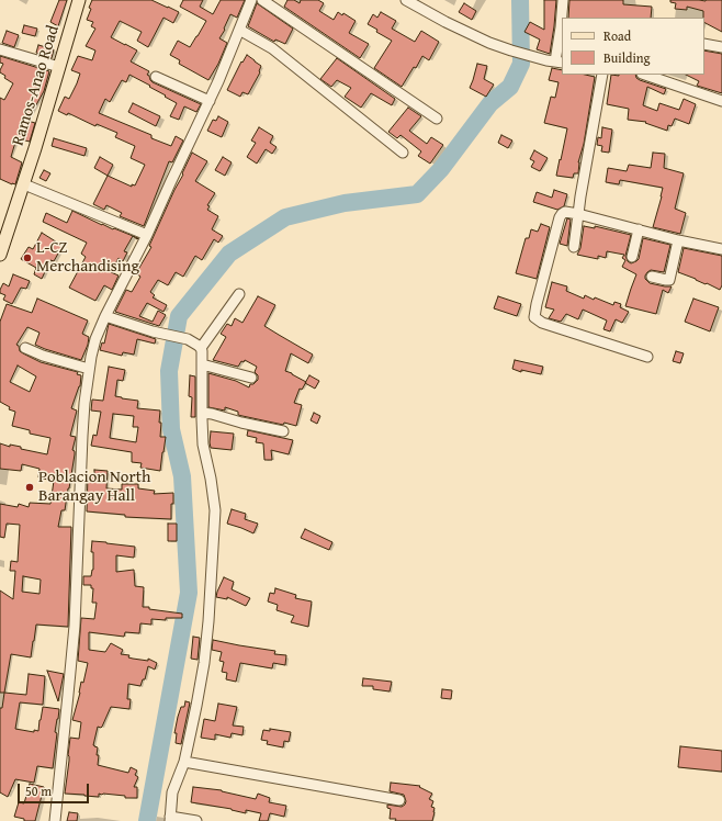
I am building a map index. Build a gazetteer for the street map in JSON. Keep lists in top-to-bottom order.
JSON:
{
  "streets": {
    "main road": ["Ramos-Anao Road"]
  },
  "places": ["L-CZ Merchandising", "Poblacion North Barangay Hall"],
  "legend": ["Road", "Building"],
  "scale_bar": "50 m"
}
